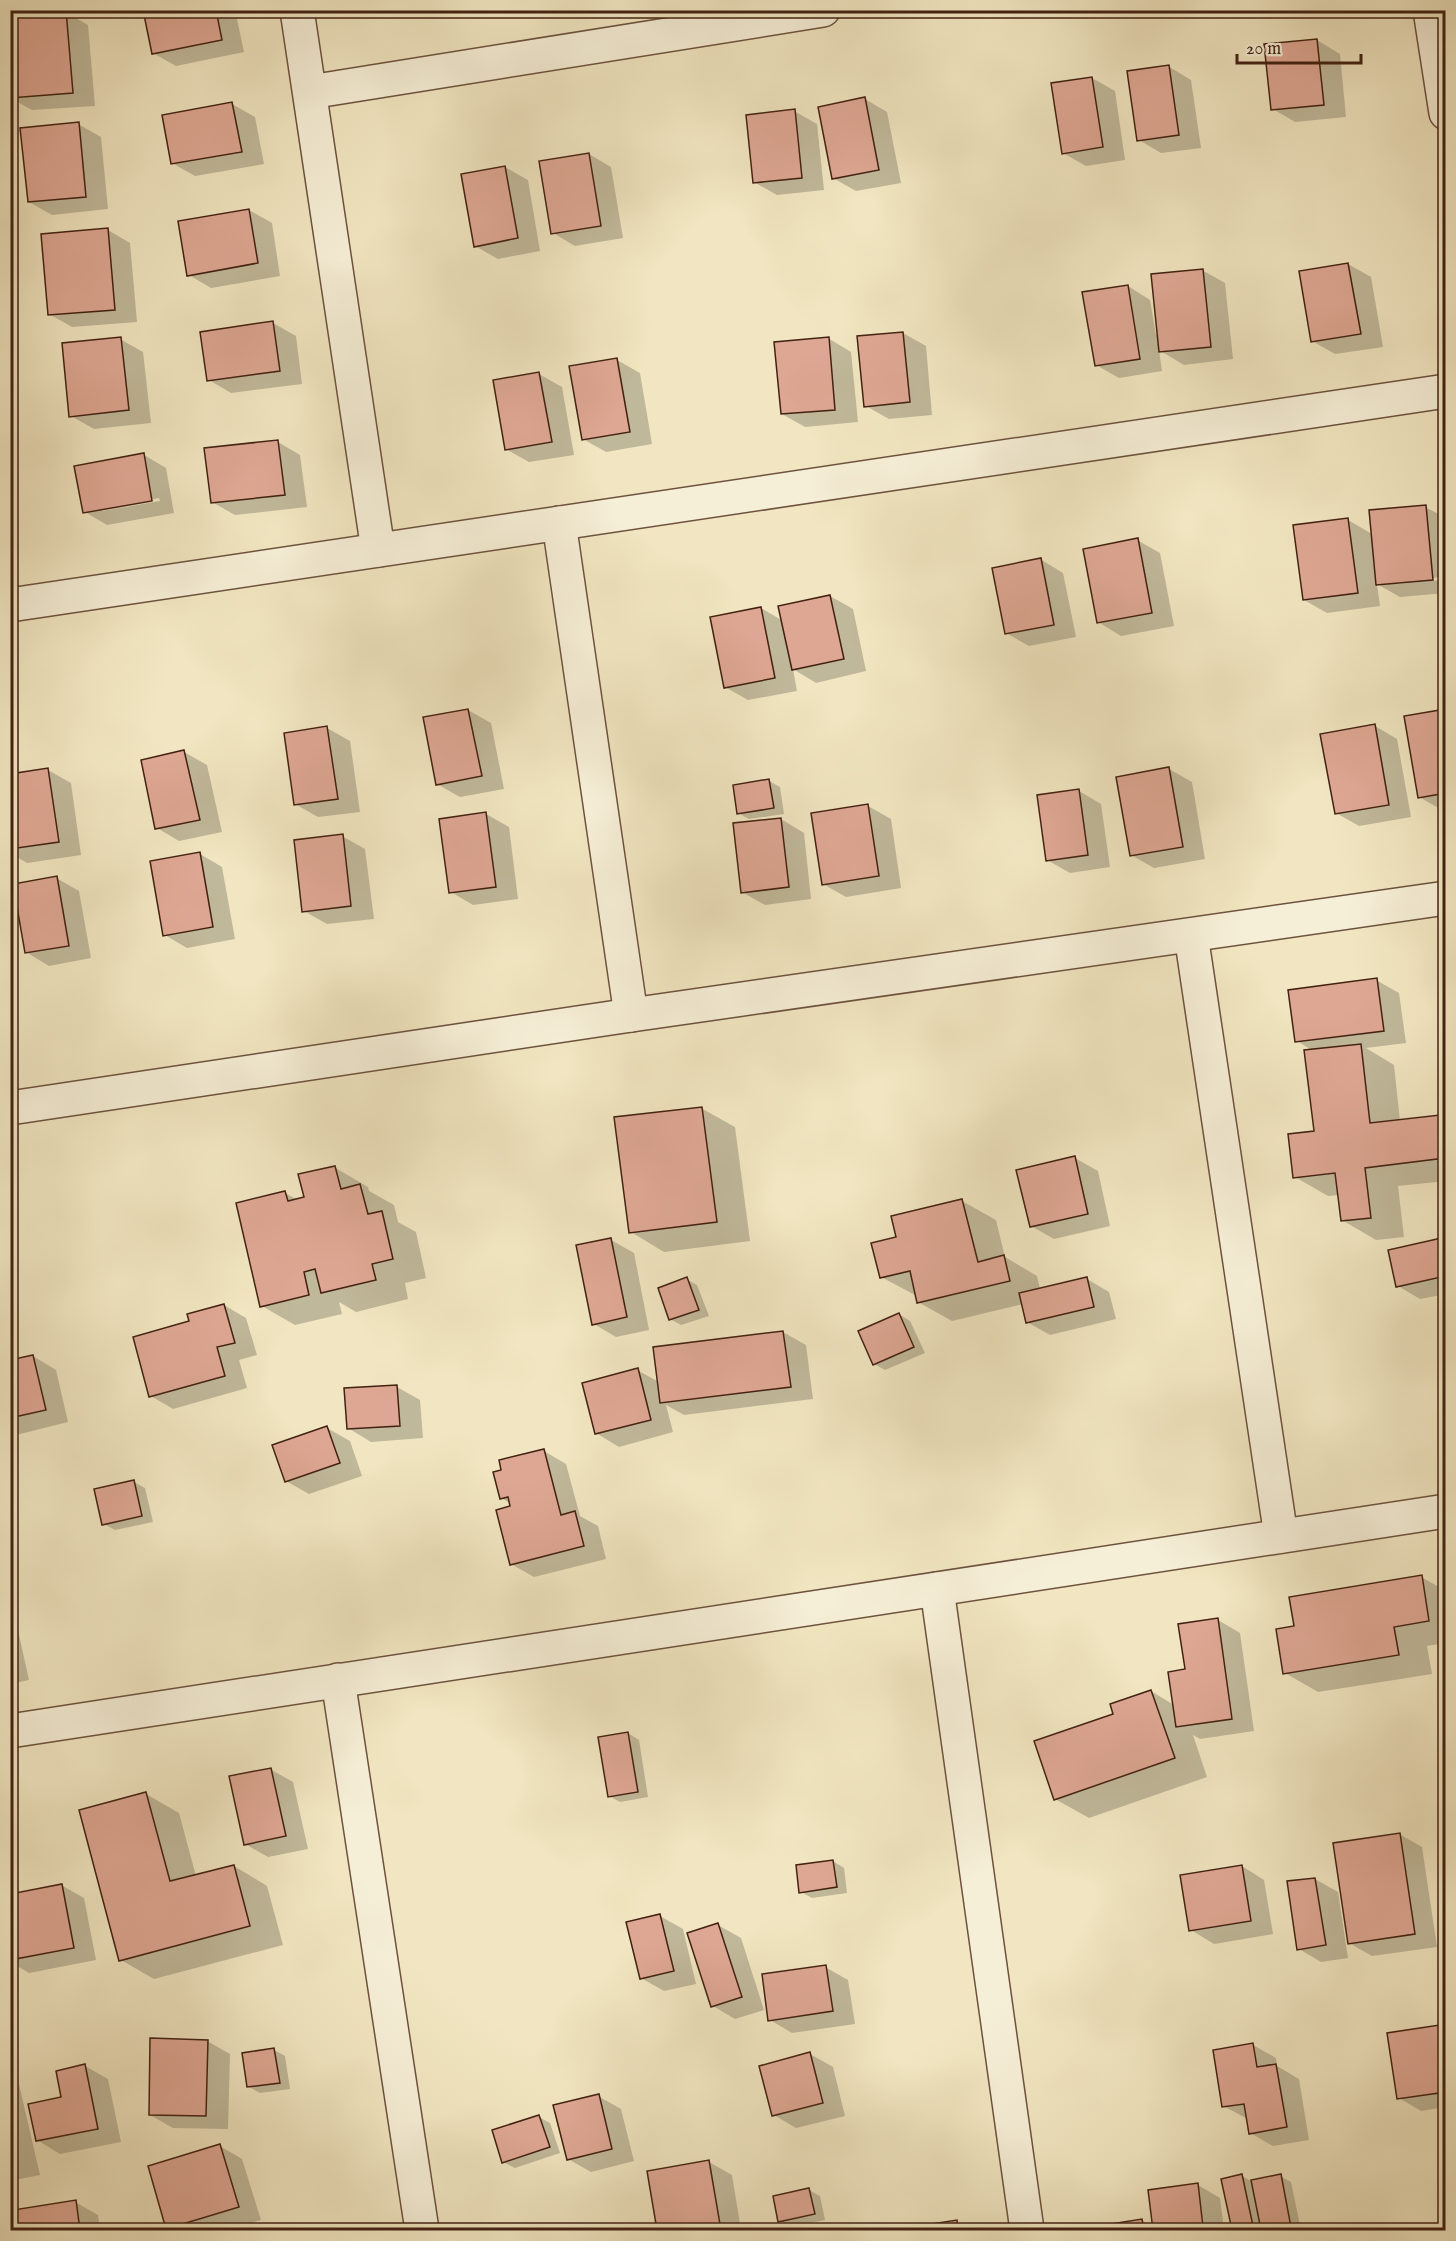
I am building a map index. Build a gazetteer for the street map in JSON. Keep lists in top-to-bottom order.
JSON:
{
  "scale_bar": "20 m"
}
